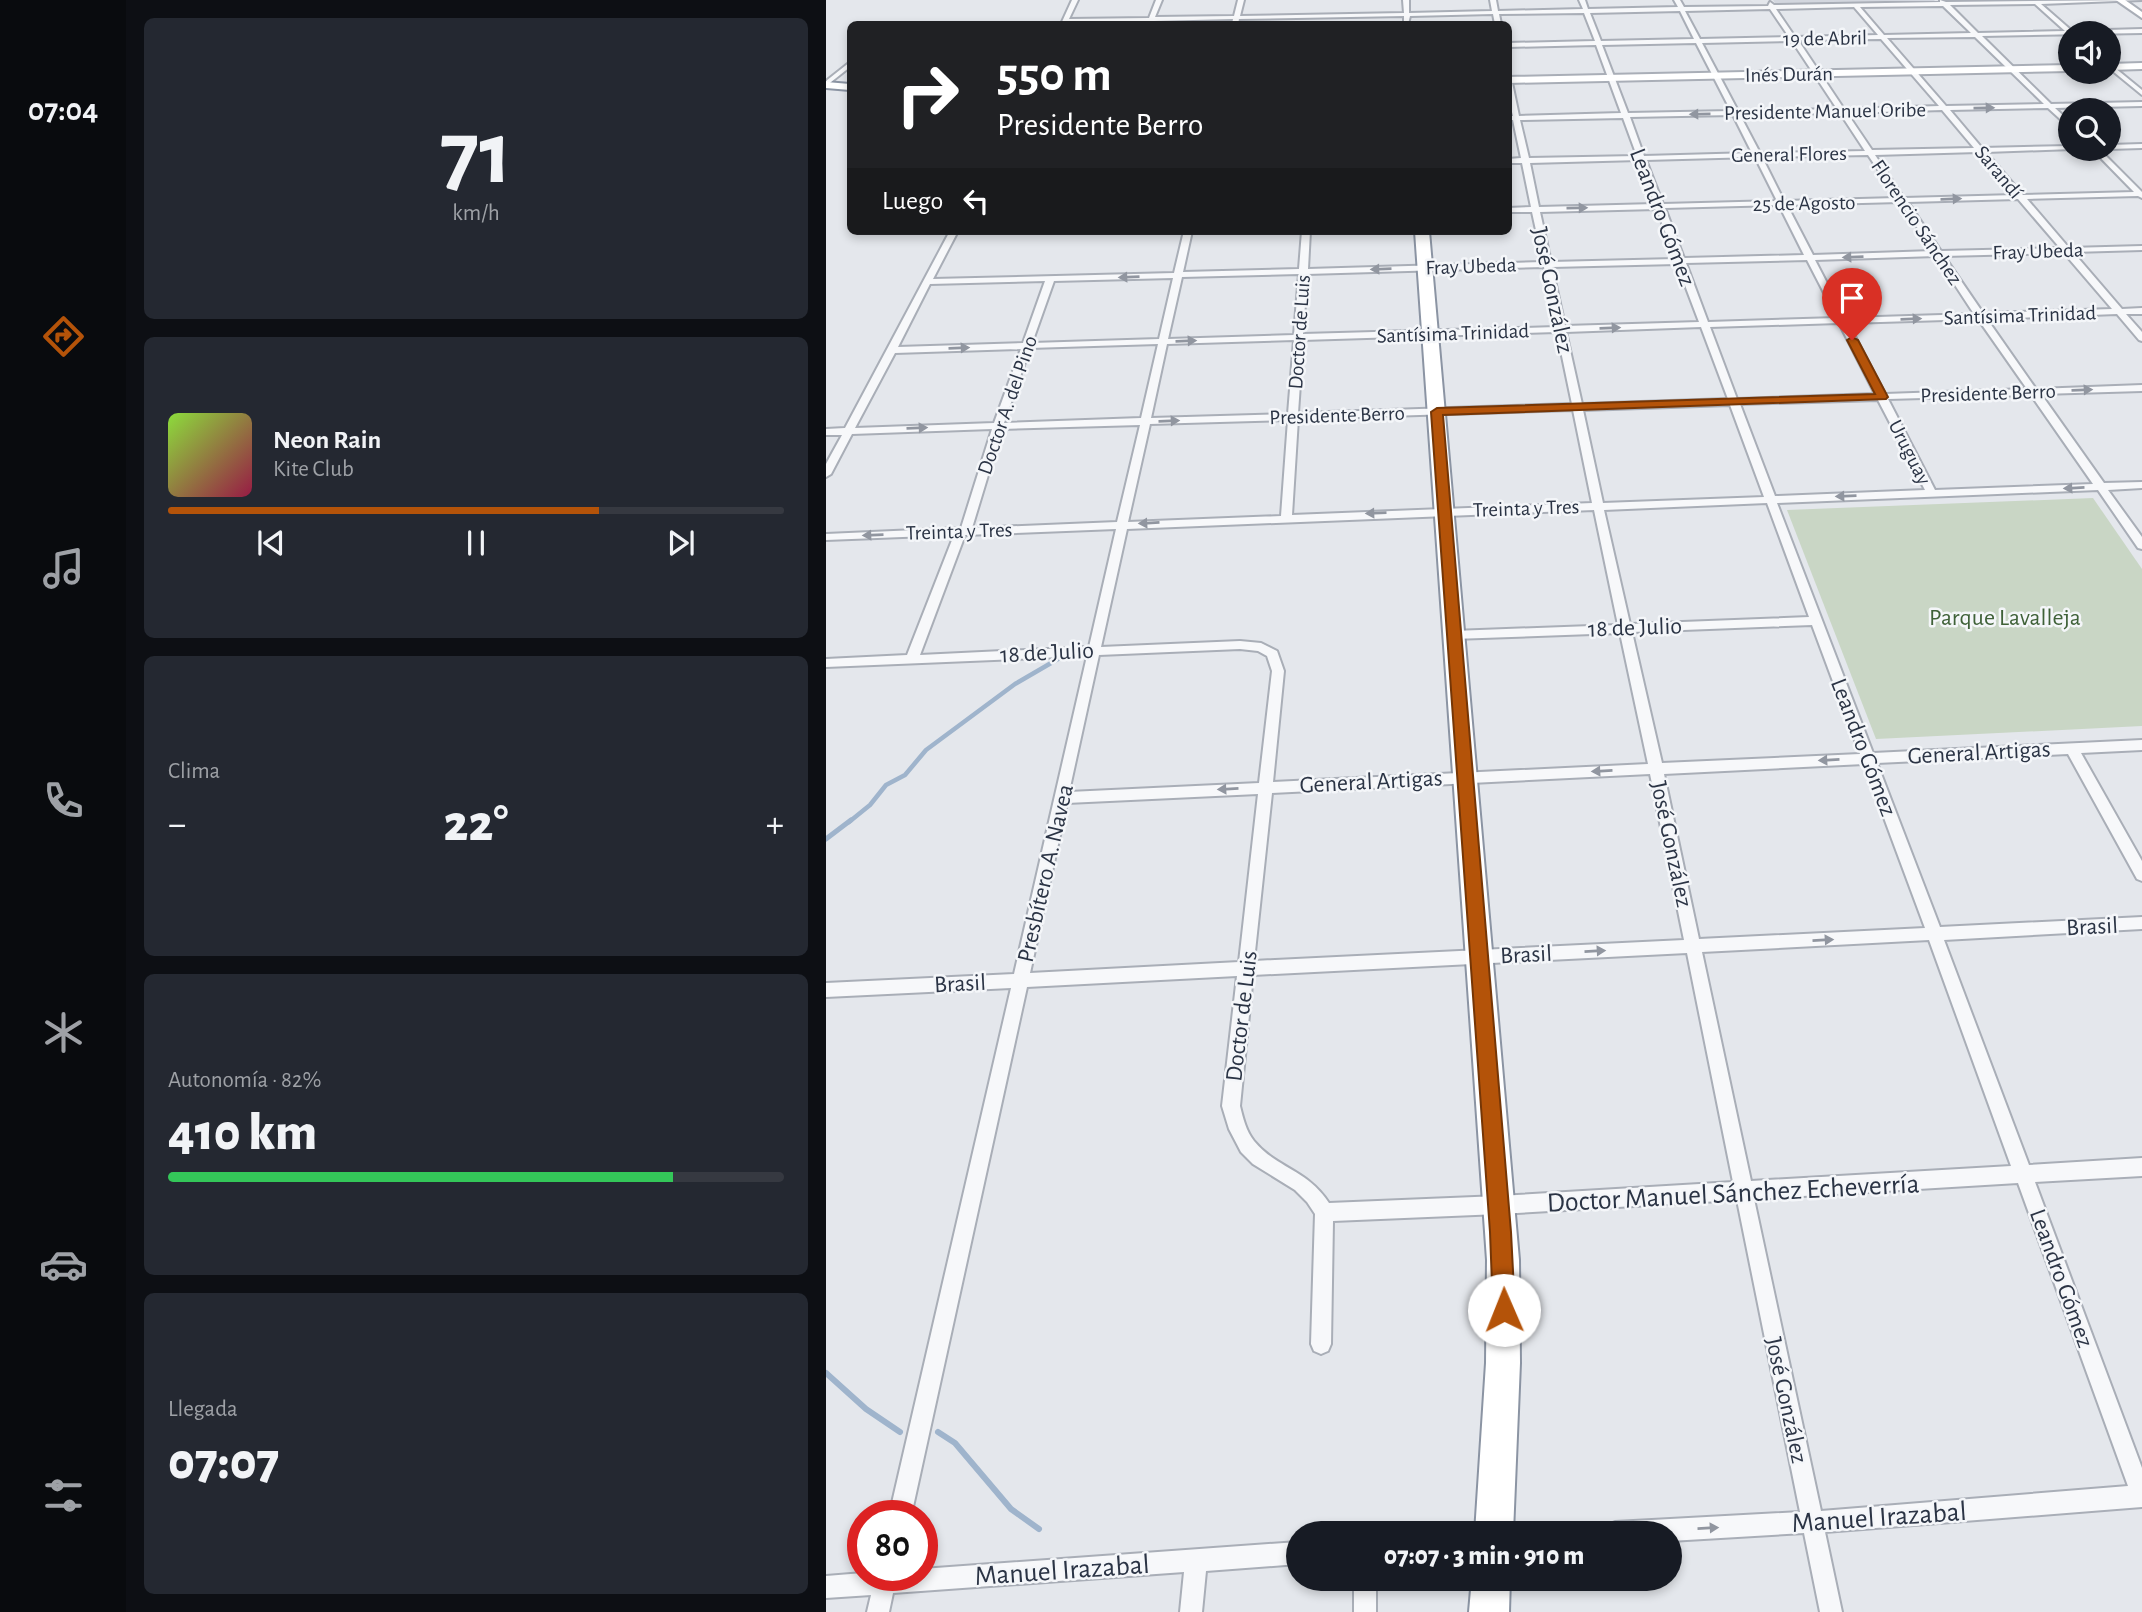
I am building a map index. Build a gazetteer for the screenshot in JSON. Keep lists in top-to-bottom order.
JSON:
{
  "streets": {
    "street": [
      "19 de Abril",
      "Inés Durán",
      "Presidente Manuel Oribe",
      "General Flores",
      "Sarandí",
      "25 de Agosto",
      "Leandro Gómez",
      "Florencio Sánchez",
      "Fray Ubeda",
      "José González",
      "Santísima Trinidad",
      "Doctor de Luis",
      "Presidente Berro",
      "Doctor A. del Pino",
      "Uruguay",
      "Treinta y Tres",
      "18 de Julio",
      "General Artigas",
      "Presbítero A. Navea",
      "Brasil",
      "Doctor Manuel Sánchez Echeverría",
      "Manuel Irazabal"
    ]
  },
  "crossings": [
    ["19 de Abril", "Sarandí"],
    ["19 de Abril", "Leandro Gómez"],
    ["19 de Abril", "Florencio Sánchez"],
    ["19 de Abril", "Uruguay"],
    ["Inés Durán", "Sarandí"],
    ["Inés Durán", "Leandro Gómez"],
    ["Inés Durán", "Florencio Sánchez"],
    ["Inés Durán", "Uruguay"],
    ["Presidente Manuel Oribe", "Sarandí"],
    ["Presidente Manuel Oribe", "Leandro Gómez"],
    ["Presidente Manuel Oribe", "Florencio Sánchez"],
    ["Presidente Manuel Oribe", "José González"],
    ["Presidente Manuel Oribe", "Uruguay"],
    ["General Flores", "Sarandí"],
    ["General Flores", "Leandro Gómez"],
    ["General Flores", "Florencio Sánchez"],
    ["General Flores", "José González"],
    ["General Flores", "Uruguay"],
    ["Sarandí", "25 de Agosto"],
    ["Sarandí", "Fray Ubeda"],
    ["Sarandí", "Santísima Trinidad"],
    ["25 de Agosto", "Leandro Gómez"],
    ["25 de Agosto", "Florencio Sánchez"],
    ["25 de Agosto", "José González"],
    ["25 de Agosto", "Uruguay"],
    ["Leandro Gómez", "Fray Ubeda"],
    ["Leandro Gómez", "Santísima Trinidad"],
    ["Leandro Gómez", "Presidente Berro"],
    ["Leandro Gómez", "Treinta y Tres"],
    ["Leandro Gómez", "18 de Julio"],
    ["Leandro Gómez", "General Artigas"],
    ["Leandro Gómez", "Brasil"],
    ["Leandro Gómez", "Doctor Manuel Sánchez Echeverría"],
    ["Leandro Gómez", "Manuel Irazabal"],
    ["Florencio Sánchez", "Fray Ubeda"],
    ["Florencio Sánchez", "Santísima Trinidad"],
    ["Florencio Sánchez", "Presidente Berro"],
    ["Florencio Sánchez", "Treinta y Tres"],
    ["Fray Ubeda", "José González"],
    ["Fray Ubeda", "Doctor de Luis"],
    ["Fray Ubeda", "Doctor A. del Pino"],
    ["Fray Ubeda", "Uruguay"],
    ["Fray Ubeda", "Presbítero A. Navea"],
    ["José González", "Santísima Trinidad"],
    ["José González", "Presidente Berro"],
    ["José González", "Treinta y Tres"],
    ["José González", "18 de Julio"],
    ["José González", "General Artigas"],
    ["José González", "Brasil"],
    ["José González", "Doctor Manuel Sánchez Echeverría"],
    ["José González", "Manuel Irazabal"],
    ["Santísima Trinidad", "Doctor de Luis"],
    ["Santísima Trinidad", "Doctor A. del Pino"],
    ["Santísima Trinidad", "Uruguay"],
    ["Santísima Trinidad", "Presbítero A. Navea"],
    ["Doctor de Luis", "Presidente Berro"],
    ["Doctor de Luis", "Treinta y Tres"],
    ["Doctor de Luis", "18 de Julio"],
    ["Doctor de Luis", "General Artigas"],
    ["Doctor de Luis", "Brasil"],
    ["Doctor de Luis", "Doctor Manuel Sánchez Echeverría"],
    ["Presidente Berro", "Doctor A. del Pino"],
    ["Presidente Berro", "Uruguay"],
    ["Presidente Berro", "Presbítero A. Navea"],
    ["Doctor A. del Pino", "Treinta y Tres"],
    ["Doctor A. del Pino", "18 de Julio"],
    ["Uruguay", "Treinta y Tres"],
    ["Treinta y Tres", "Presbítero A. Navea"],
    ["18 de Julio", "Presbítero A. Navea"],
    ["General Artigas", "Presbítero A. Navea"],
    ["Presbítero A. Navea", "Brasil"]
  ],
  "one_way": [
    "25 de Agosto",
    "Santísima Trinidad",
    "Treinta y Tres",
    "General Artigas"
  ],
  "parks": ["Parque Lavalleja"],
  "page": {
    "tabs": "07:04",
    "tile": [
      ["71", "km/h"],
      "Clima",
      ["Autonomía · 82%", "410 km"],
      ["Llegada", "07:07"]
    ],
    "turn": ["550 m", "Presidente Berro"],
    "then": "Luego",
    "song": ["Neon Rain", "Kite Club"],
    "heat": ["−", "22°", "+"],
    "limit": "80",
    "trip": "07:07 · 3 min · 910 m"
  }
}
